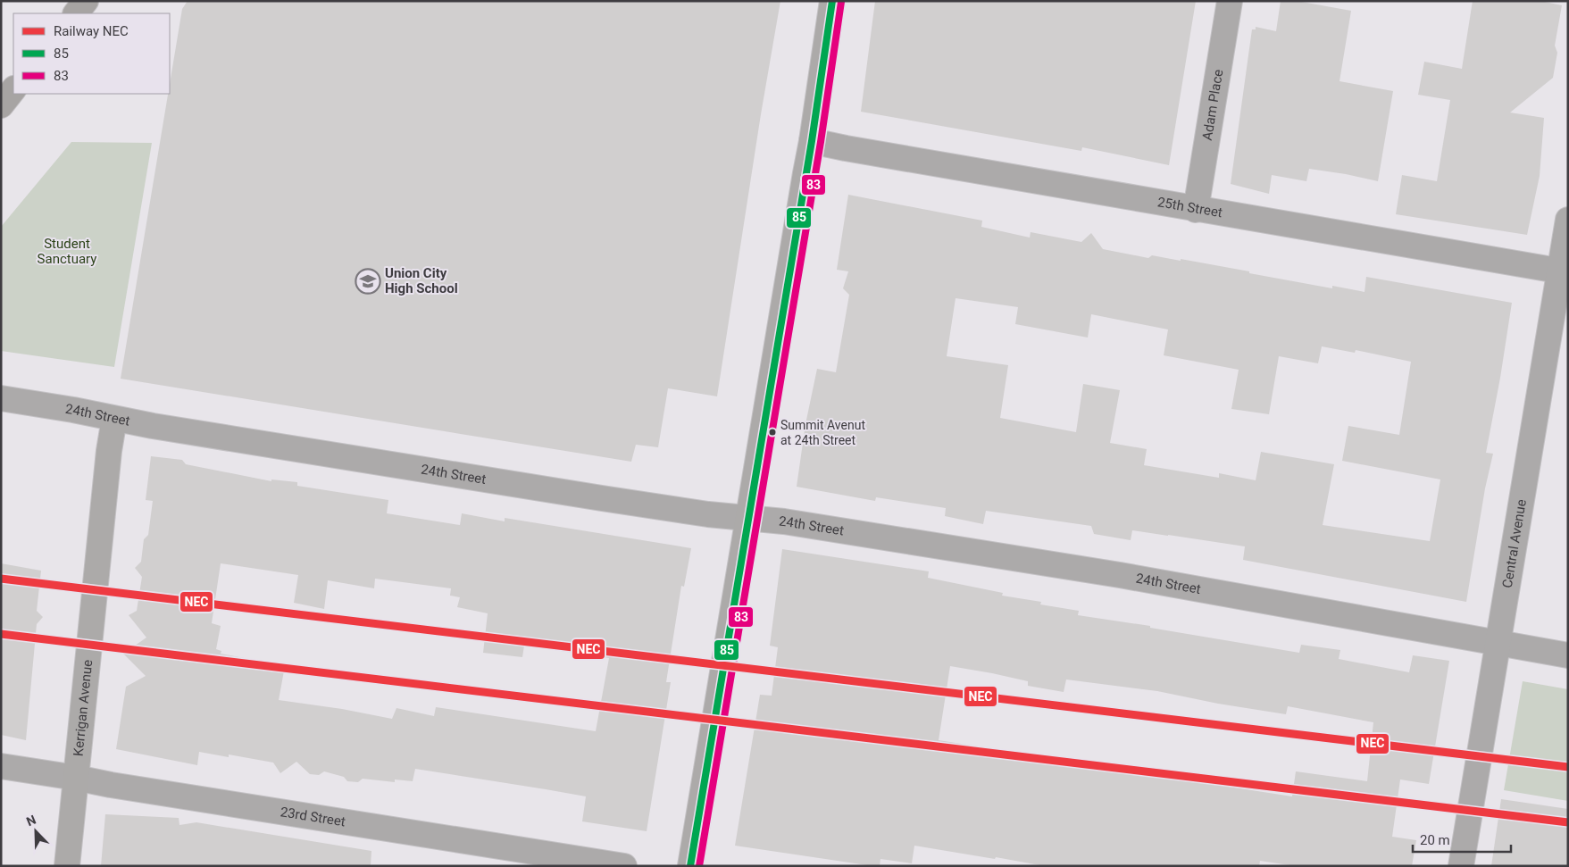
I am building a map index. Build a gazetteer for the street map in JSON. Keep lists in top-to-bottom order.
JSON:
{
  "streets": {
    "street": [
      "Adam Place",
      "25th Street",
      "24th Street",
      "Central Avenue",
      "Kerrigan Avenue",
      "23rd Street"
    ]
  },
  "crossings": [
    ["Adam Place", "25th Street"],
    ["25th Street", "Central Avenue"],
    ["24th Street", "Central Avenue"],
    ["24th Street", "Kerrigan Avenue"],
    ["Kerrigan Avenue", "23rd Street"]
  ],
  "parks": ["Student Sanctuary"],
  "places": {
    "school or university": ["Union City High School"],
    "other": ["Summit Avenut at 24th Street"]
  },
  "lines": ["transit line 85", "transit line 83", "rail line NEC"],
  "legend": ["Railway NEC", "85", "83"],
  "scale_bar": "20 m",
  "north": "top left"
}
